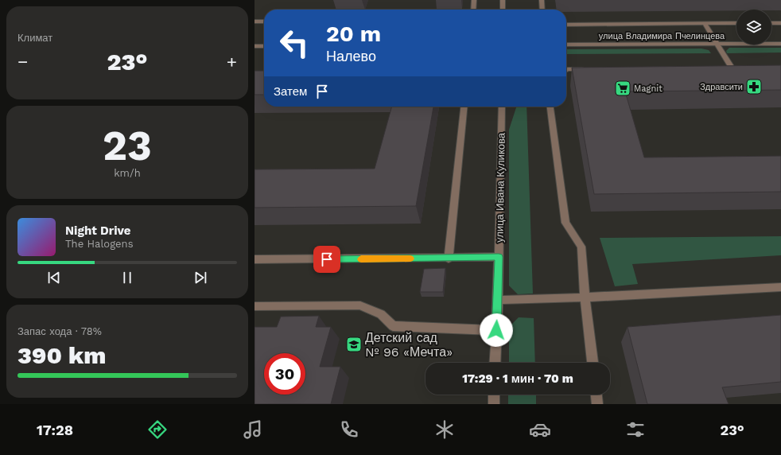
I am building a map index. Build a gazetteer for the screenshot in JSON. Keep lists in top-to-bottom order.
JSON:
{
  "streets": {
    "street": ["улица Владимира Пчелинцева", "улица Ивана Куликова"]
  },
  "places": {
    "pharmacy": ["Здравсити"],
    "supermarket": ["Magnit"],
    "school or university": ["Детский сад № 96 «Мечта»"]
  },
  "page": {
    "tile": [
      "Климат",
      ["23", "km/h"],
      ["Запас хода · 78%", "390 km"]
    ],
    "turn": ["20 m", "Налево"],
    "heat": ["−", "23°", "+"],
    "then": "Затем",
    "song": ["Night Drive", "The Halogens"],
    "limit": "30",
    "trip": "17:29 · 1 мин · 70 m",
    "tabs": ["17:28", "23°"]
  }
}
